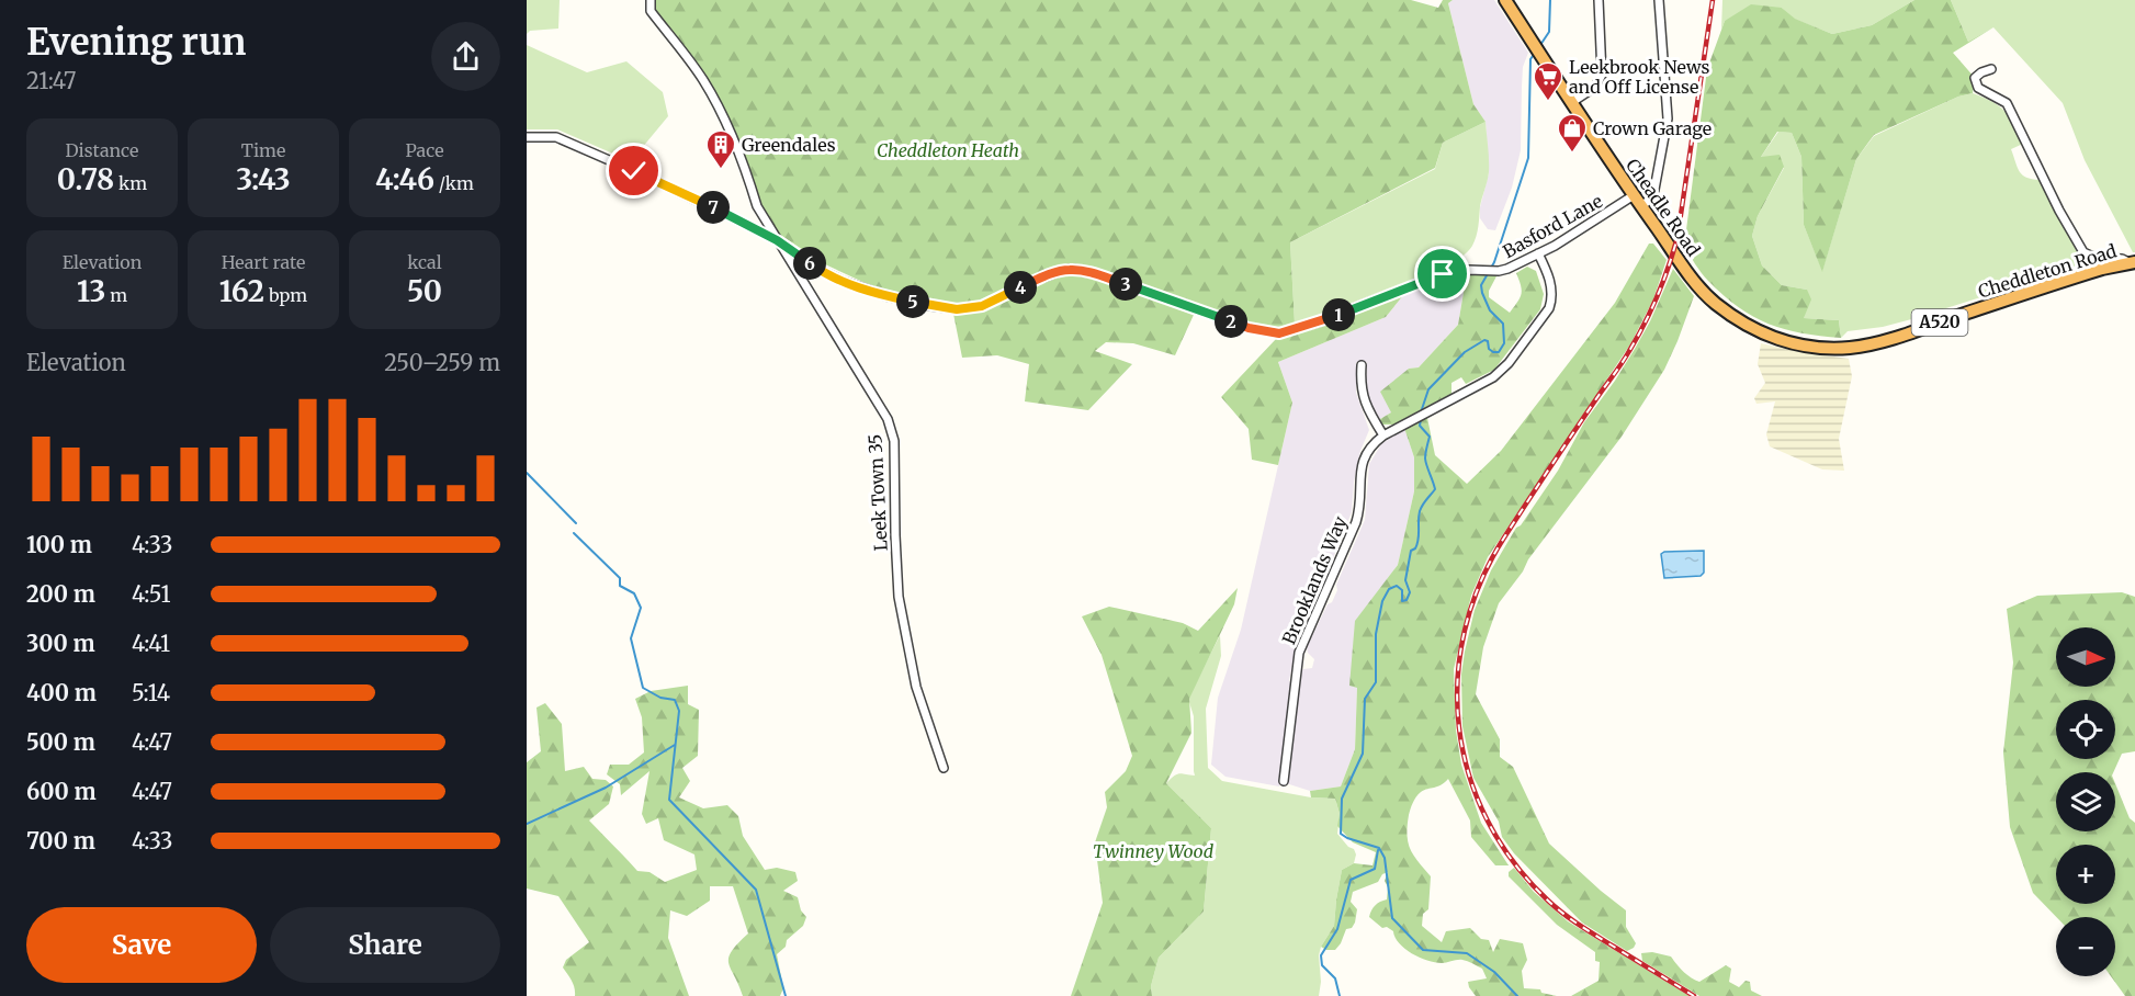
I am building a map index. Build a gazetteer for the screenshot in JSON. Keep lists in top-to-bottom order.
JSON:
{
  "streets": {
    "highway": ["Cheadle Road", "Cheddleton Road", "A520"],
    "street": ["Basford Lane", "Leek Town 35", "Brooklands Way"]
  },
  "crossings": [
    ["Cheadle Road", "Basford Lane"],
    ["Cheadle Road", "Cheddleton Road"],
    ["Basford Lane", "Leek Town 35"],
    ["Basford Lane", "Brooklands Way"]
  ],
  "parks": ["Cheddleton Heath", "Twinney Wood"],
  "places": {
    "supermarket": ["Leekbrook News and Off License"],
    "shop": ["Crown Garage"],
    "building": ["Greendales"]
  },
  "north": "right",
  "page": {
    "heading": ["Evening run", "21:47"],
    "stats": [
      ["Distance", "0.78 km"],
      ["Time", "3:43"],
      ["Pace", "4:46 /km"],
      ["Elevation", "13 m"],
      ["Heart rate", "162 bpm"],
      ["kcal", "50"]
    ],
    "pins": [
      "7",
      "6",
      "3",
      "4",
      "5",
      "1",
      "2"
    ],
    "chart": ["Elevation", "250–259 m"],
    "list": [
      {
        "name": "100 m",
        "note": "4:33"
      },
      {
        "name": "200 m",
        "note": "4:51"
      },
      {
        "name": "300 m",
        "note": "4:41"
      },
      {
        "name": "400 m",
        "note": "5:14"
      },
      {
        "name": "500 m",
        "note": "4:47"
      },
      {
        "name": "600 m",
        "note": "4:47"
      },
      {
        "name": "700 m",
        "note": "4:33"
      }
    ],
    "map_buttons": ["+", "−"],
    "buttons": ["Save", "Share"]
  }
}
